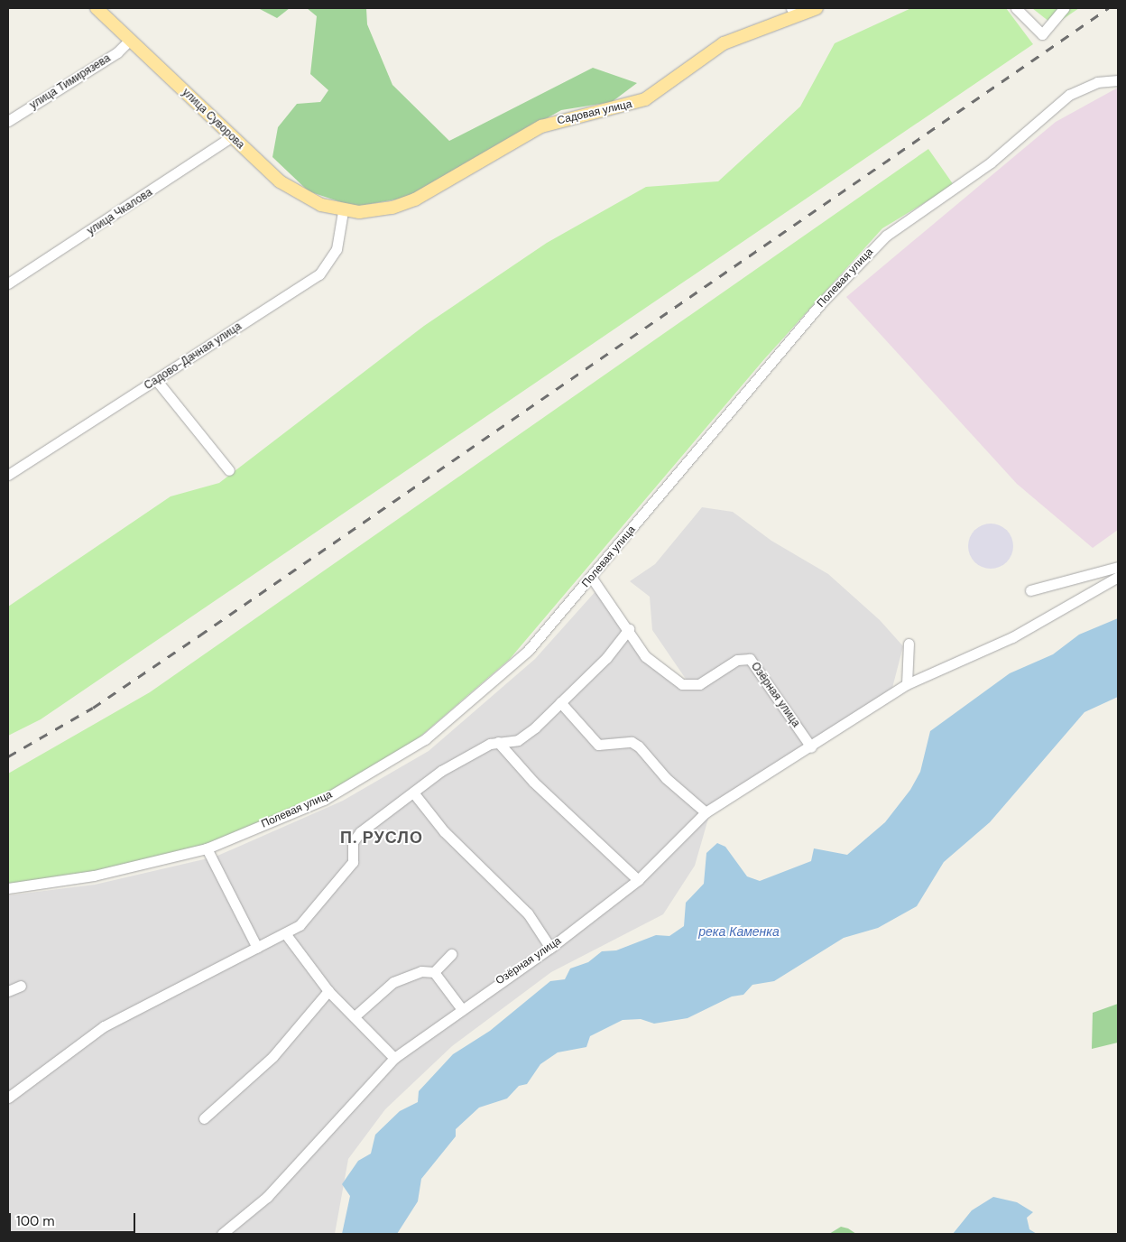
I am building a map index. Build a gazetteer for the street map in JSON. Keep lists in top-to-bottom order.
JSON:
{
  "streets": {
    "main road": ["Садовая улица", "улица Суворова"],
    "street": [
      "улица Тимирязева",
      "улица Чкалова",
      "Полевая улица",
      "Садово-Дачная улица",
      "Озёрная улица"
    ]
  },
  "crossings": [
    ["улица Тимирязева", "улица Суворова"],
    ["Садовая улица", "улица Суворова"],
    ["Садовая улица", "Садово-Дачная улица"],
    ["улица Суворова", "улица Чкалова"],
    ["улица Суворова", "Садово-Дачная улица"]
  ],
  "districts": ["П. РУСЛО"],
  "water": ["река Каменка"],
  "scale_bar": "100 m"
}
